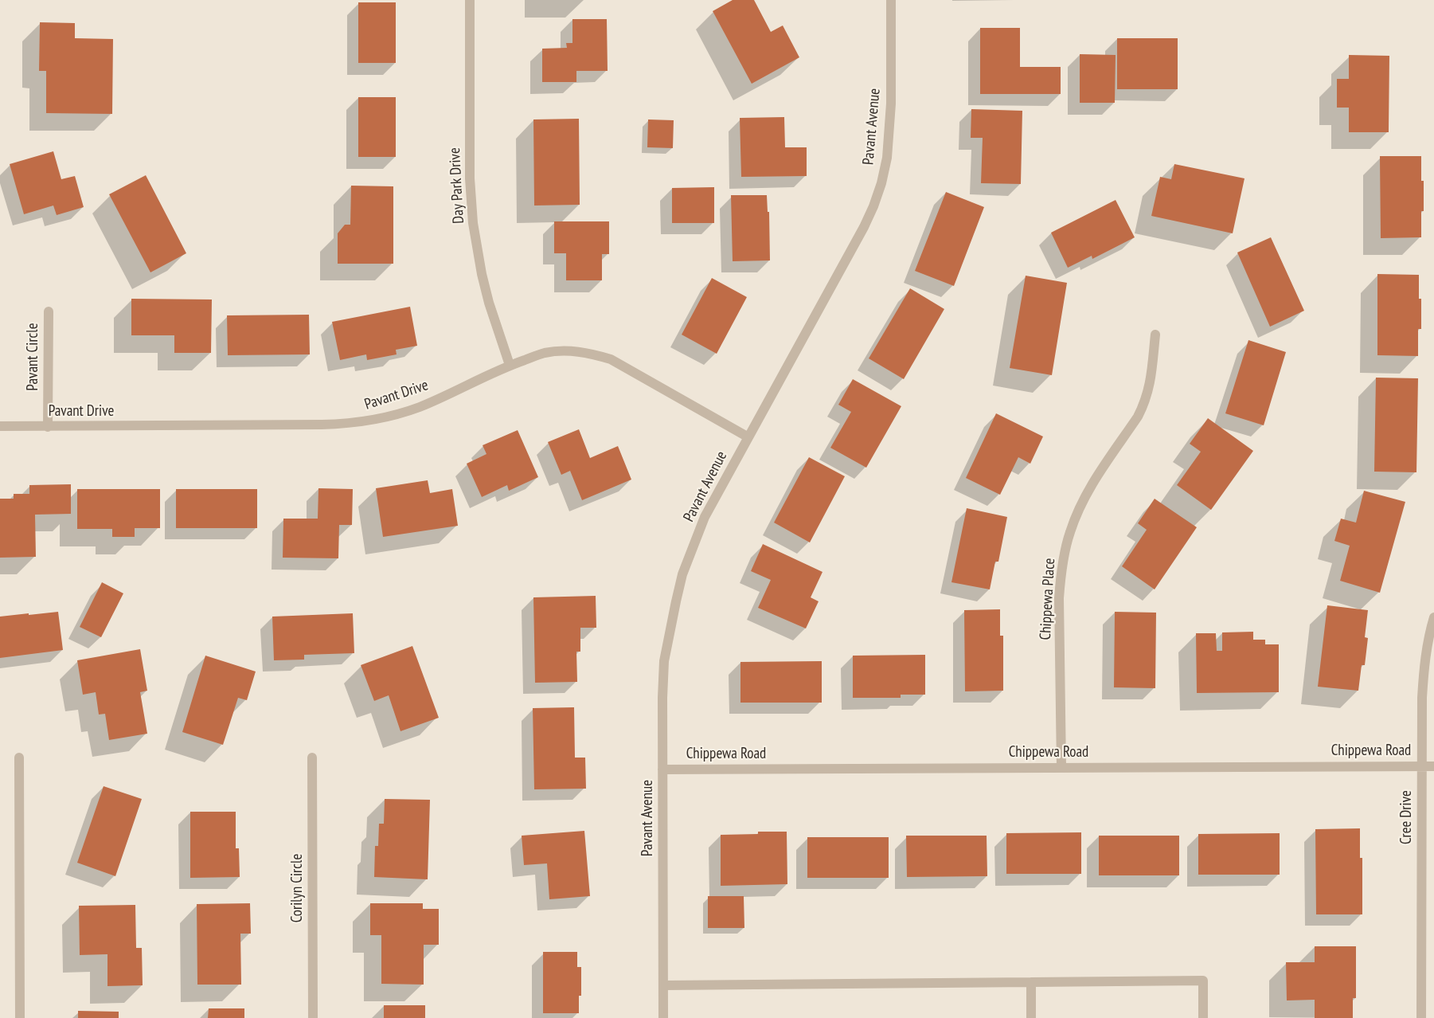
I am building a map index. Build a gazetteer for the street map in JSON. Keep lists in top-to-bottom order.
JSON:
{
  "streets": {
    "street": [
      "Pavant Avenue",
      "Day Park Drive",
      "Pavant Circle",
      "Pavant Drive",
      "Chippewa Place",
      "Chippewa Road",
      "Cree Drive",
      "Corilyn Circle"
    ]
  },
  "crossings": [
    ["Pavant Avenue", "Pavant Drive"],
    ["Pavant Avenue", "Chippewa Road"],
    ["Day Park Drive", "Pavant Drive"],
    ["Pavant Circle", "Pavant Drive"],
    ["Chippewa Place", "Chippewa Road"],
    ["Chippewa Road", "Cree Drive"]
  ]
}
